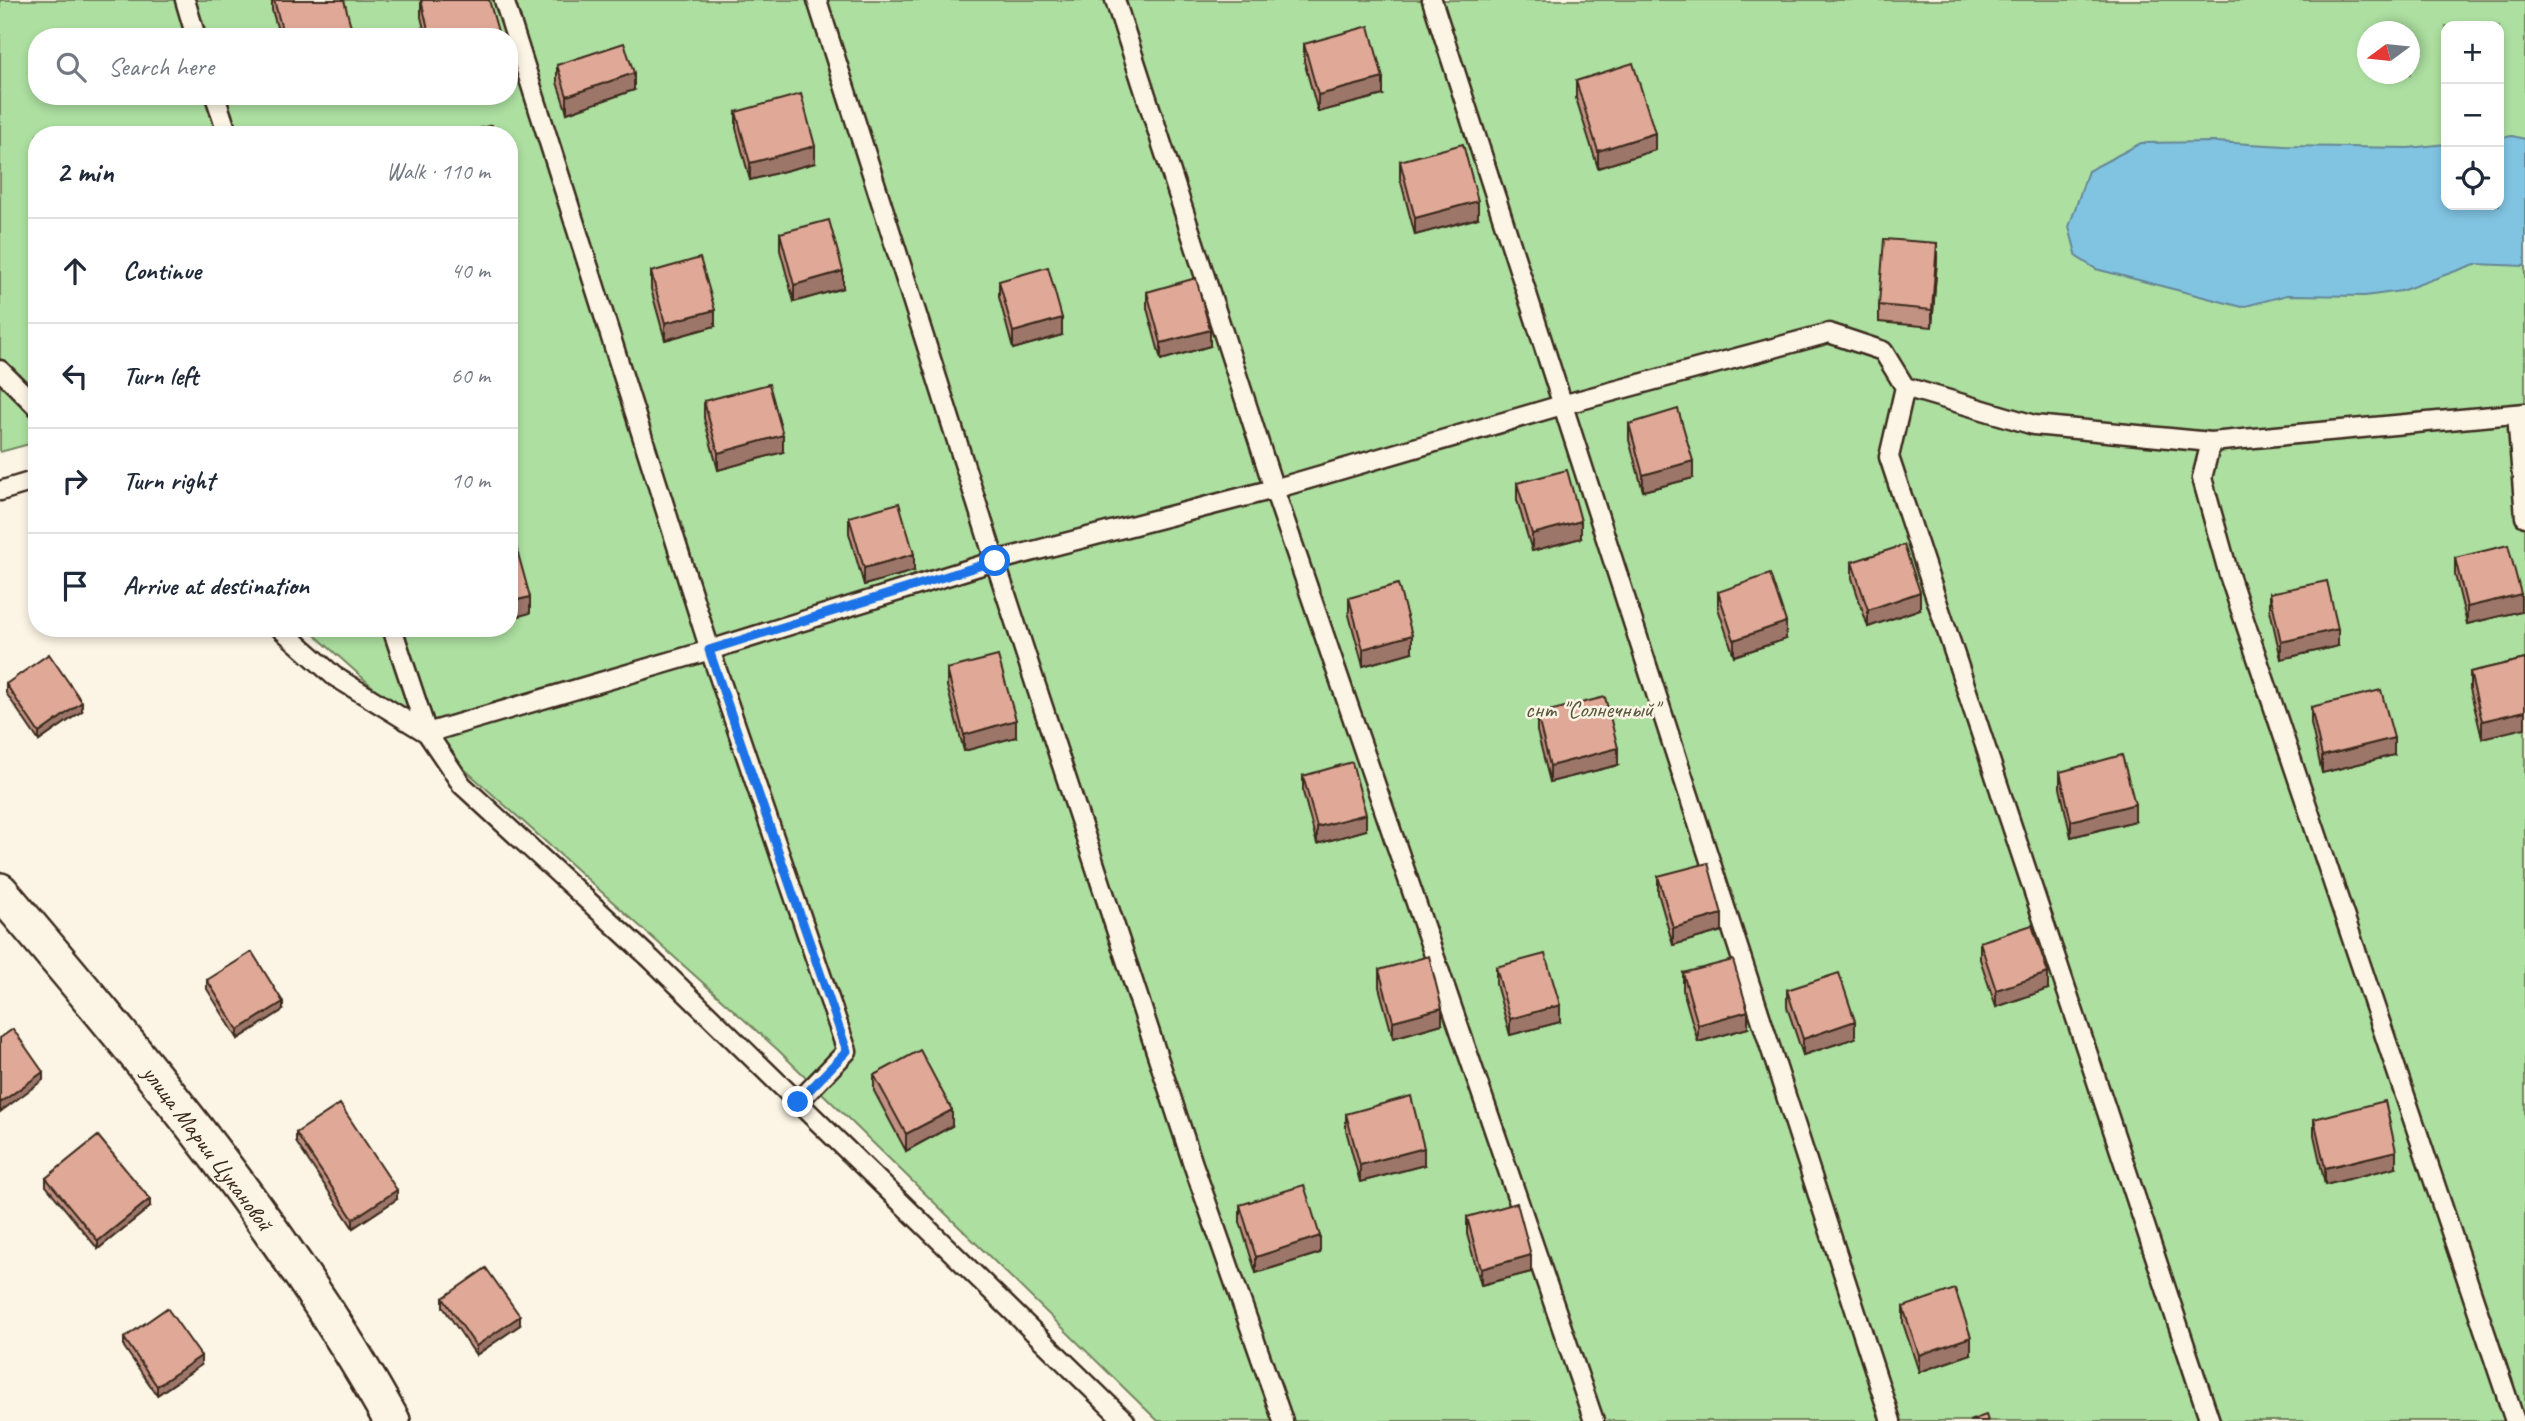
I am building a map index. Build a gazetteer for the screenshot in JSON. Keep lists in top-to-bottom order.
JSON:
{
  "streets": {
    "street": ["улица Марии Цукановой"]
  },
  "parks": ["снт \"Солнечный\""],
  "north": "left",
  "page": {
    "map_buttons": ["+", "−"],
    "search": "Search here",
    "heading": ["2 min", "Walk · 110 m"],
    "list": [
      ["Continue", "40 m"],
      ["Turn left", "60 m"],
      ["Turn right", "10 m"],
      "Arrive at destination"
    ]
  }
}
